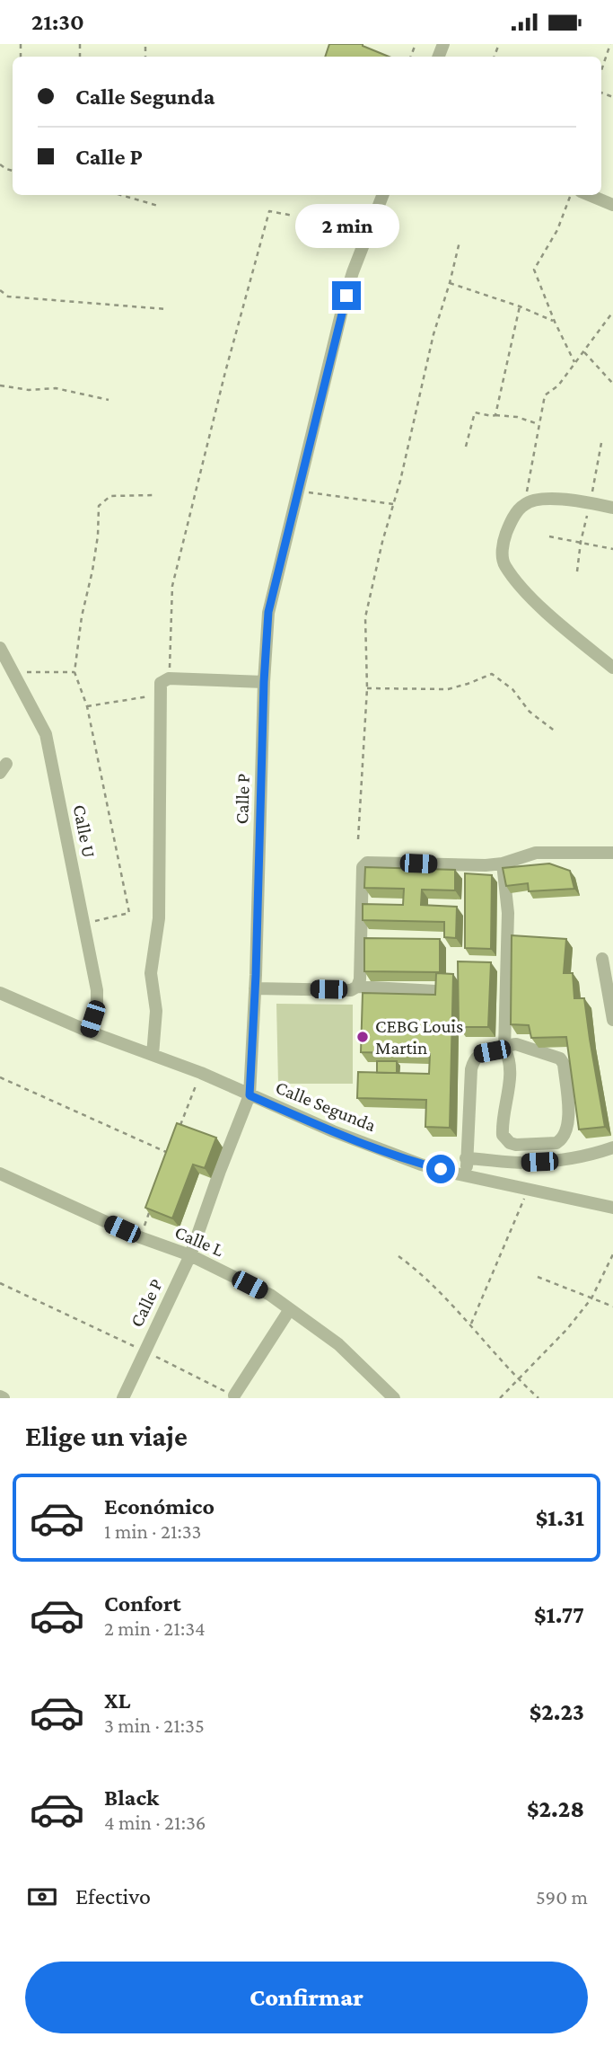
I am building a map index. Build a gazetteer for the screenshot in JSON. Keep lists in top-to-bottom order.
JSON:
{
  "streets": {
    "street": [
      "Calle P",
      "Calle U",
      "Calle Segunda",
      "Calle L"
    ]
  },
  "crossings": [
    ["Calle P", "Calle Segunda"],
    ["Calle P", "Calle L"],
    ["Calle U", "Calle Segunda"]
  ],
  "places": ["CEBG Louis Martin"],
  "page": {
    "status": "21:30",
    "banner": ["Calle Segunda", "Calle P"],
    "bubble": "2 min",
    "heading": "Elige un viaje",
    "list": [
      {
        "name": "Económico",
        "note": "1 min · 21:33",
        "value": "$1.31"
      },
      {
        "name": "Confort",
        "note": "2 min · 21:34",
        "value": "$1.77"
      },
      {
        "name": "XL",
        "note": "3 min · 21:35",
        "value": "$2.23"
      },
      {
        "name": "Black",
        "note": "4 min · 21:36",
        "value": "$2.28"
      }
    ],
    "pay": ["Efectivo", "590 m"],
    "buttons": "Confirmar"
  }
}
